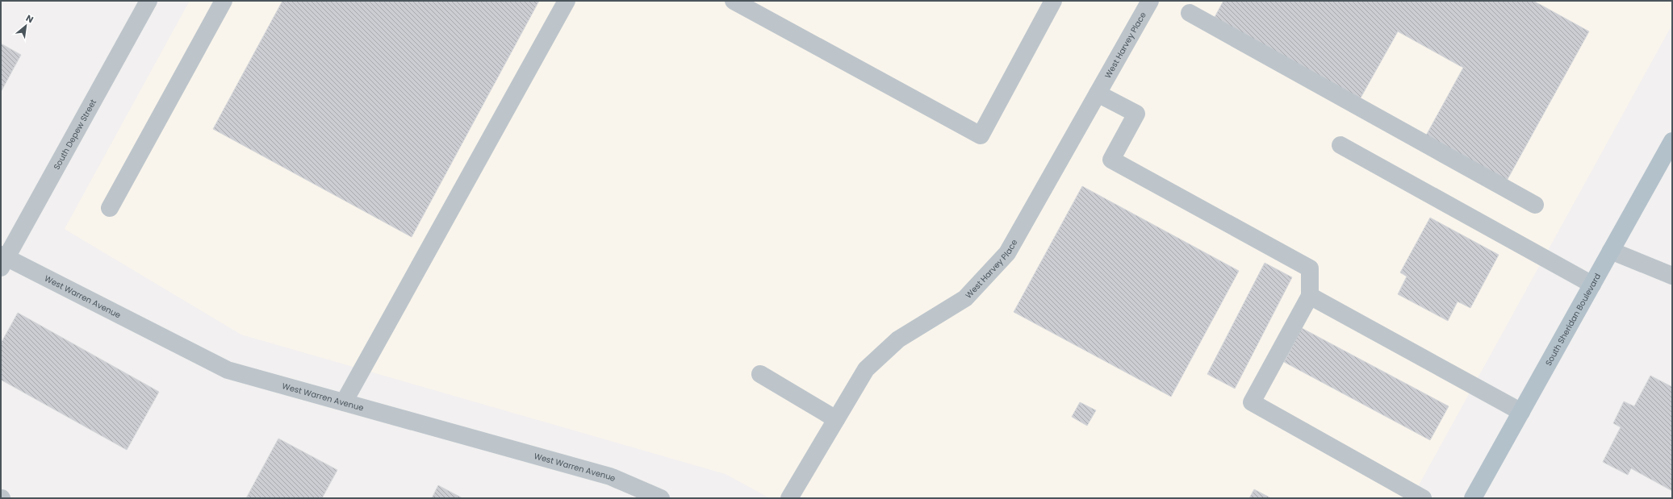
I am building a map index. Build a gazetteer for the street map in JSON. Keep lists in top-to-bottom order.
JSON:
{
  "streets": {
    "main road": ["South Sheridan Boulevard"],
    "street": ["West Harvey Place", "South Depew Street", "West Warren Avenue"]
  },
  "crossings": [
    ["South Depew Street", "West Warren Avenue"]
  ],
  "north": "top right"
}
